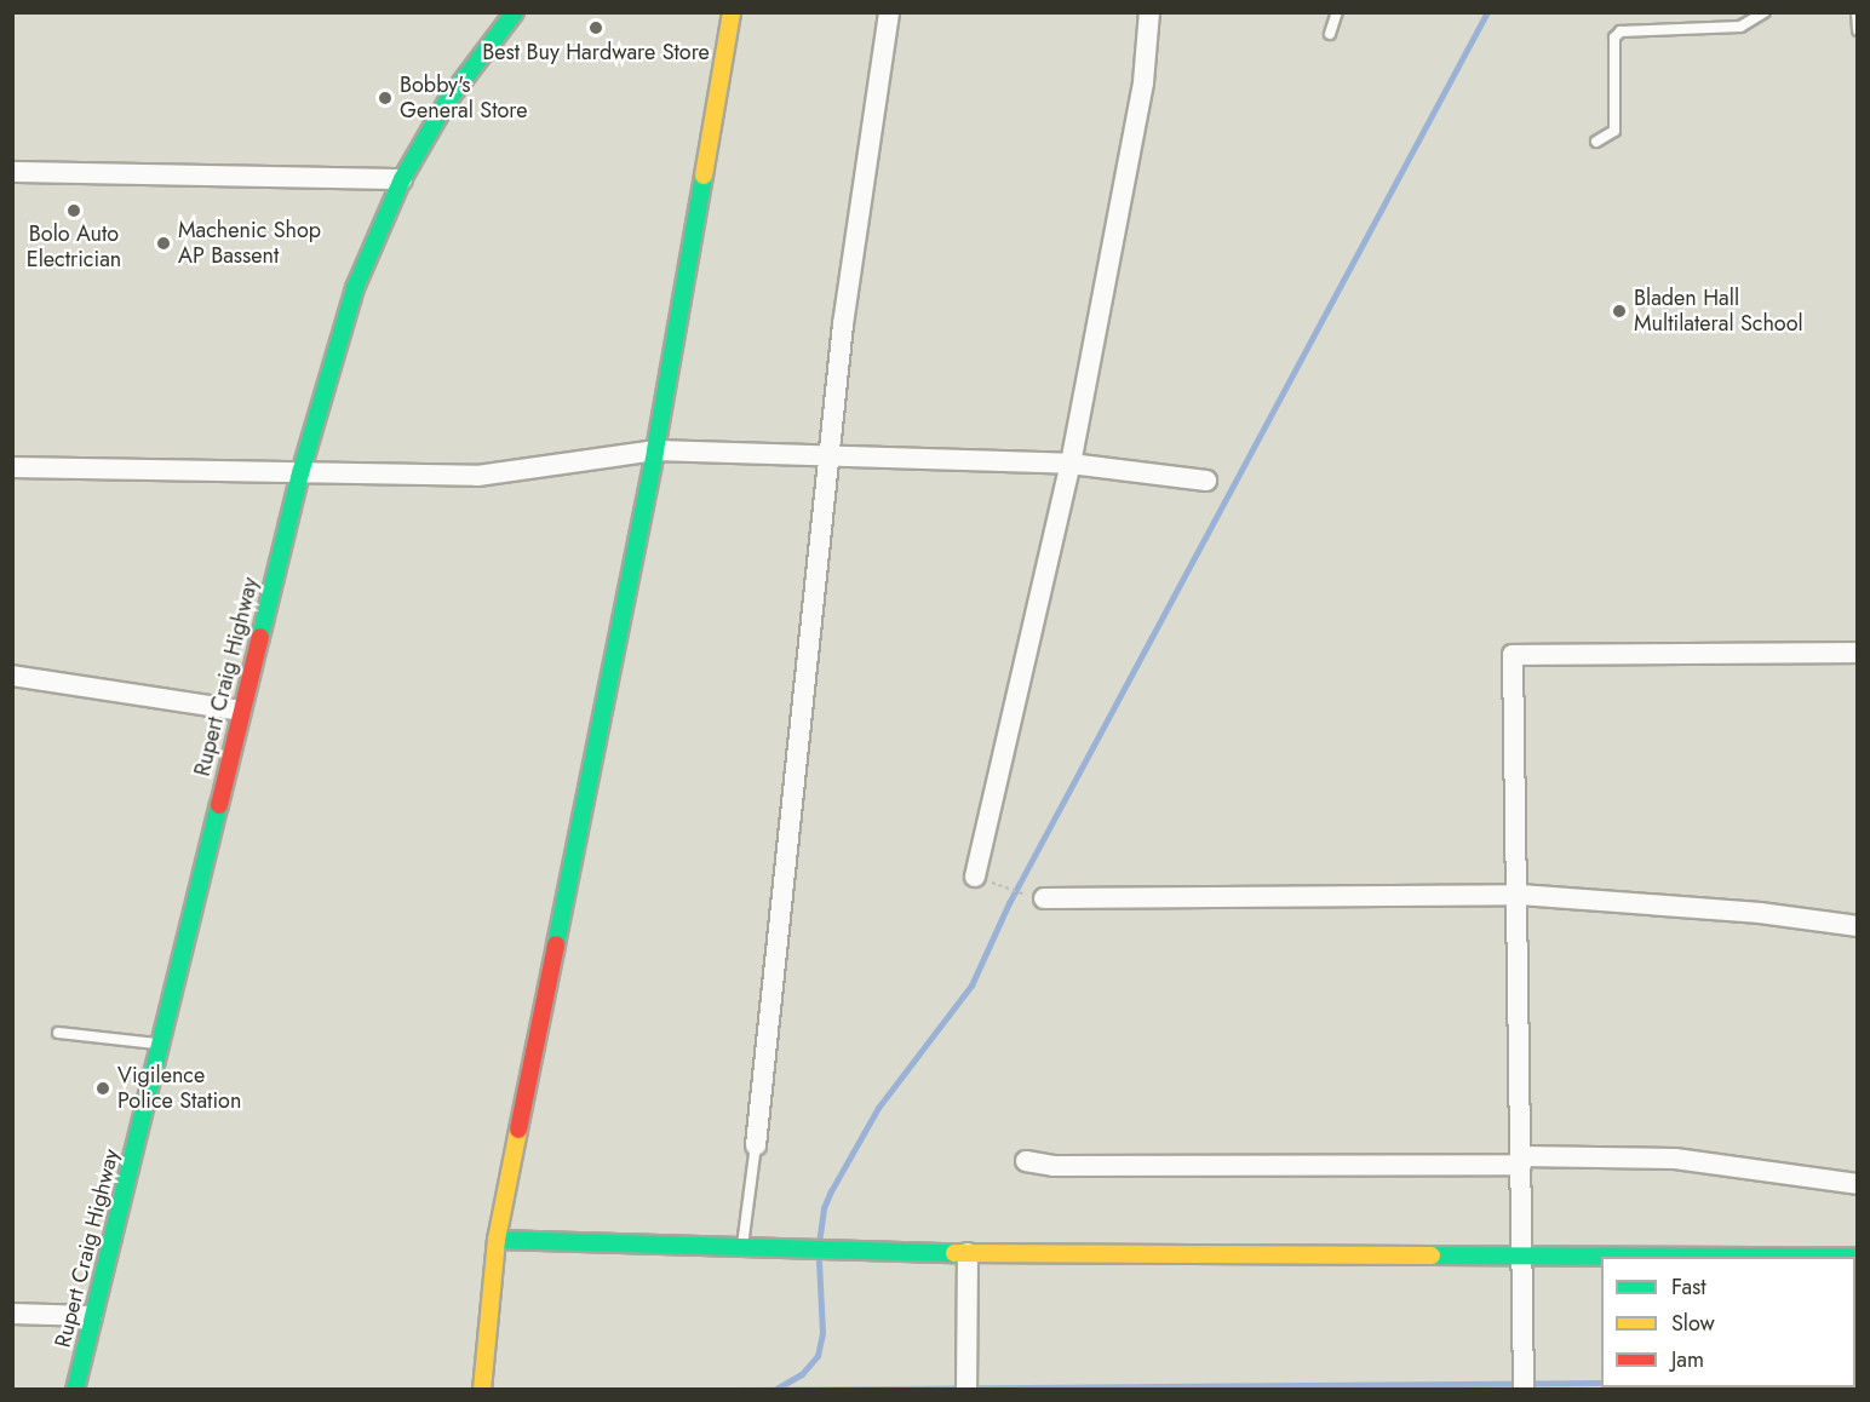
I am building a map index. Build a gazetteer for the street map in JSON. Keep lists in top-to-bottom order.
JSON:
{
  "streets": {
    "street": ["Rupert Craig Highway"]
  },
  "places": [
    "Best Buy Hardware Store",
    "Bobby's General Store",
    "Bolo Auto Electrician",
    "Machenic Shop AP Bassent",
    "Bladen Hall Multilateral School",
    "Vigilence Police Station"
  ],
  "legend": ["Fast", "Slow", "Jam"]
}
